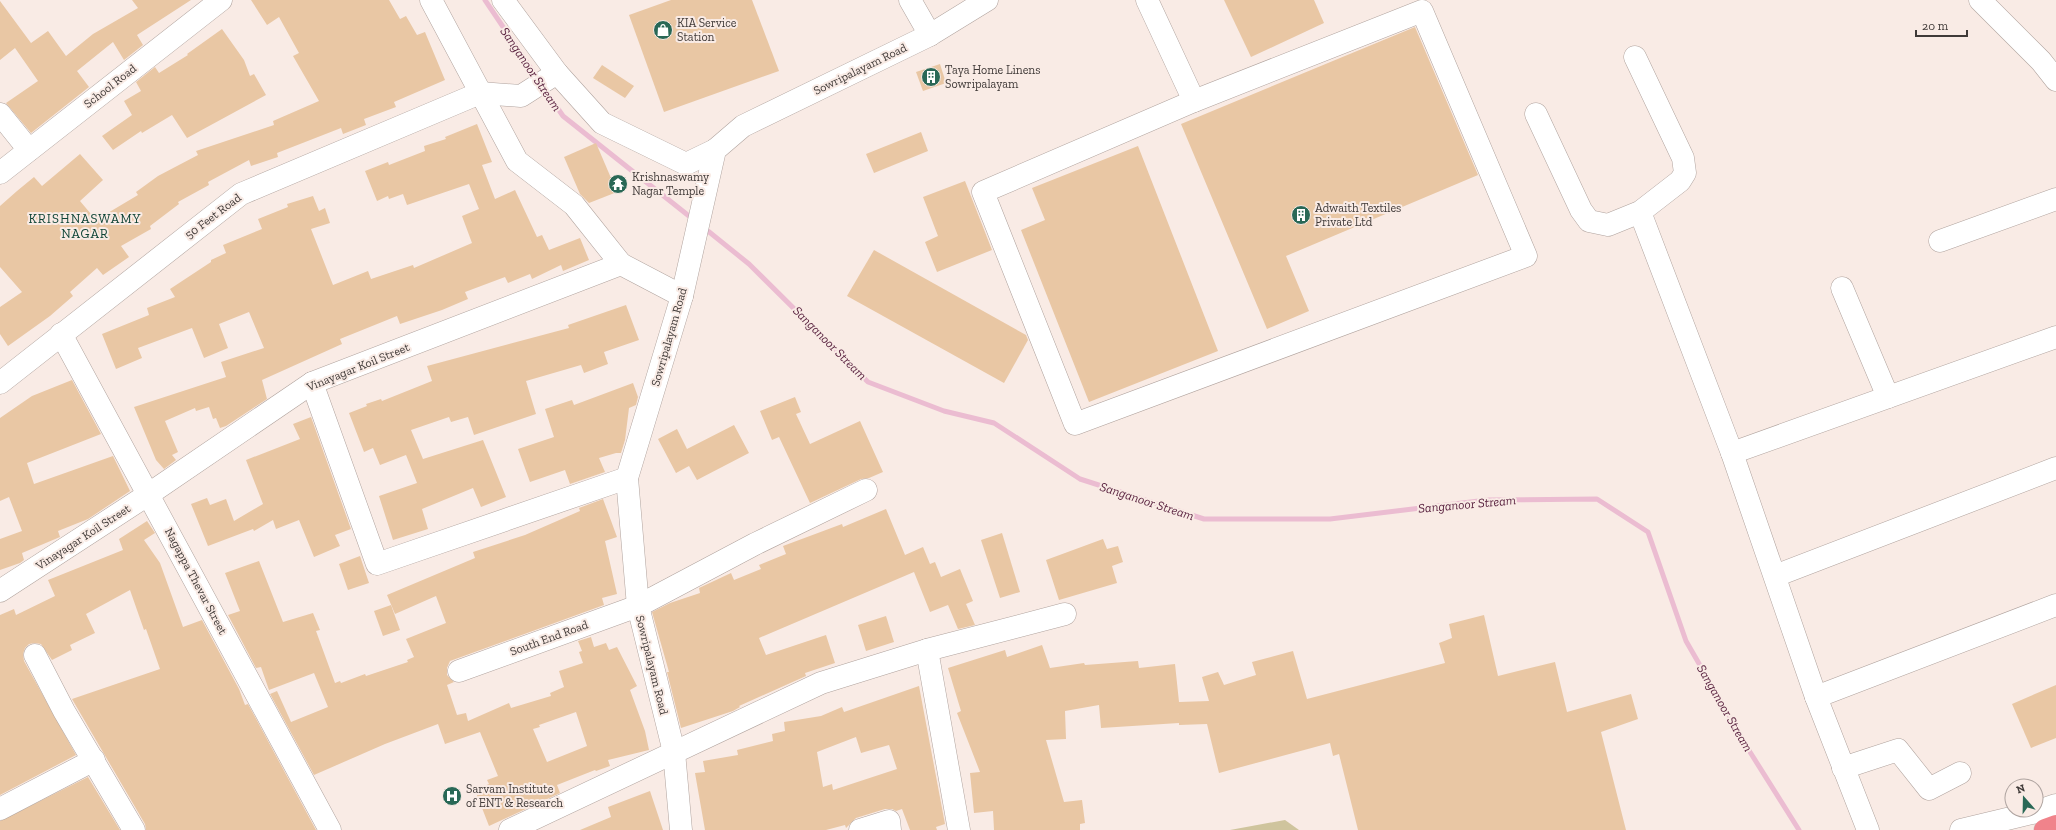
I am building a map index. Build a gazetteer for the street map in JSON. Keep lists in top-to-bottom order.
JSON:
{
  "streets": {
    "street": [
      "Sowripalayam Road",
      "School Road",
      "50 Feet Road",
      "Vinayagar Koil Street",
      "Nagappa Thevar Street",
      "South End Road"
    ]
  },
  "crossings": [
    ["Sowripalayam Road", "South End Road"],
    ["50 Feet Road", "Nagappa Thevar Street"],
    ["Vinayagar Koil Street", "Nagappa Thevar Street"]
  ],
  "districts": ["KRISHNASWAMY NAGAR"],
  "water": ["Sanganoor Stream"],
  "places": {
    "shop": ["KIA Service Station"],
    "building": ["Taya Home Linens Sowripalayam", "Adwaith Textiles Private Ltd"],
    "temple": ["Krishnaswamy Nagar Temple"],
    "hospital": ["Sarvam Institute of ENT & Research"]
  },
  "scale_bar": "20 m",
  "north": "top"
}
